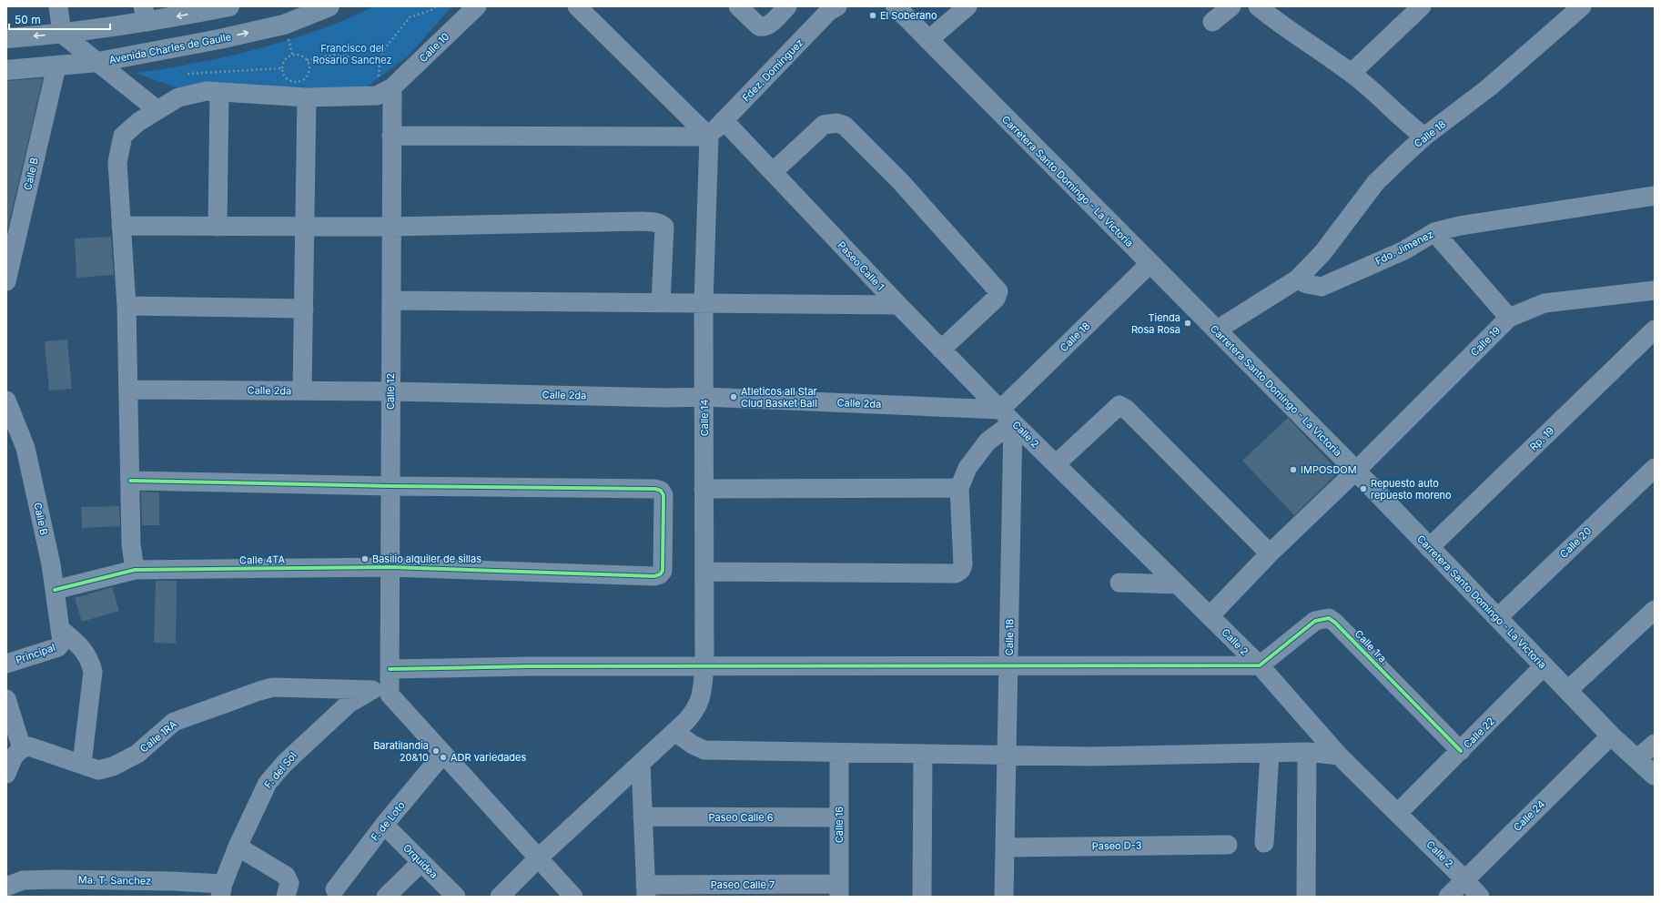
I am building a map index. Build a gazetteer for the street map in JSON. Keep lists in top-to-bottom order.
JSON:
{
  "streets": {
    "main road": ["Avenida Charles de Gaulle", "Carretera Santo Domingo - La Victoria"],
    "street": [
      "Calle 10",
      "Fdez. Dominguez",
      "Calle 18",
      "Calle B",
      "Fdo. Jimenez",
      "Paseo Calle 1",
      "Calle 19",
      "Calle 2da",
      "Calle 12",
      "Calle 14",
      "Calle 2",
      "Rp. 19",
      "Calle 20",
      "Calle 4TA",
      "Calle 1ra.",
      "Principal",
      "Calle 22",
      "Calle 1RA",
      "F. del Sol",
      "Calle 24",
      "Paseo Calle 6",
      "F. de Loto",
      "Calle 16",
      "Paseo D-3",
      "Orquidea",
      "Ma. T. Sanchez",
      "Paseo Calle 7"
    ]
  },
  "crossings": [
    ["Calle 10", "Calle 12"],
    ["Avenida Charles de Gaulle", "Calle B"],
    ["Fdez. Dominguez", "Paseo Calle 1"],
    ["Fdez. Dominguez", "Calle 14"],
    ["Calle 18", "Carretera Santo Domingo - La Victoria"],
    ["Calle 18", "Fdo. Jimenez"],
    ["Calle 18", "Paseo Calle 1"],
    ["Calle 18", "Calle 2da"],
    ["Calle 18", "Calle 2"],
    ["Calle 18", "Calle 1RA"],
    ["Calle 18", "Paseo D-3"],
    ["Calle B", "Calle 4TA"],
    ["Calle B", "Principal"],
    ["Carretera Santo Domingo - La Victoria", "Calle 19"],
    ["Carretera Santo Domingo - La Victoria", "Rp. 19"],
    ["Carretera Santo Domingo - La Victoria", "Calle 20"],
    ["Carretera Santo Domingo - La Victoria", "Calle 22"],
    ["Carretera Santo Domingo - La Victoria", "Calle 24"],
    ["Paseo Calle 1", "Calle 2da"],
    ["Paseo Calle 1", "Calle 2"],
    ["Calle 19", "Calle 2"],
    ["Calle 2da", "Calle 12"],
    ["Calle 2da", "Calle 14"],
    ["Calle 2da", "Calle 2"],
    ["Calle 12", "Calle 4TA"],
    ["Calle 12", "Calle 1RA"],
    ["Calle 12", "F. del Sol"],
    ["Calle 14", "Calle 1RA"],
    ["Calle 2", "Calle 1ra."],
    ["Calle 2", "Calle 22"],
    ["Calle 2", "Calle 1RA"],
    ["Calle 2", "Calle 24"],
    ["Calle 1ra.", "Calle 22"],
    ["Calle 1ra.", "Calle 1RA"],
    ["Calle 1RA", "F. del Sol"],
    ["F. del Sol", "Ma. T. Sanchez"],
    ["Paseo Calle 6", "Calle 16"],
    ["F. de Loto", "Orquidea"],
    ["Calle 16", "Paseo Calle 7"]
  ],
  "parks": ["Francisco del Rosario Sanchez"],
  "places": [
    "El Soberano",
    "Tienda Rosa Rosa",
    "Atleticos all Star Clud Basket Ball",
    "IMPOSDOM",
    "Repuesto auto repuesto moreno",
    "Basilio alquiler de sillas",
    "Baratilandia 20&10",
    "ADR variedades"
  ],
  "scale_bar": "50 m"
}
